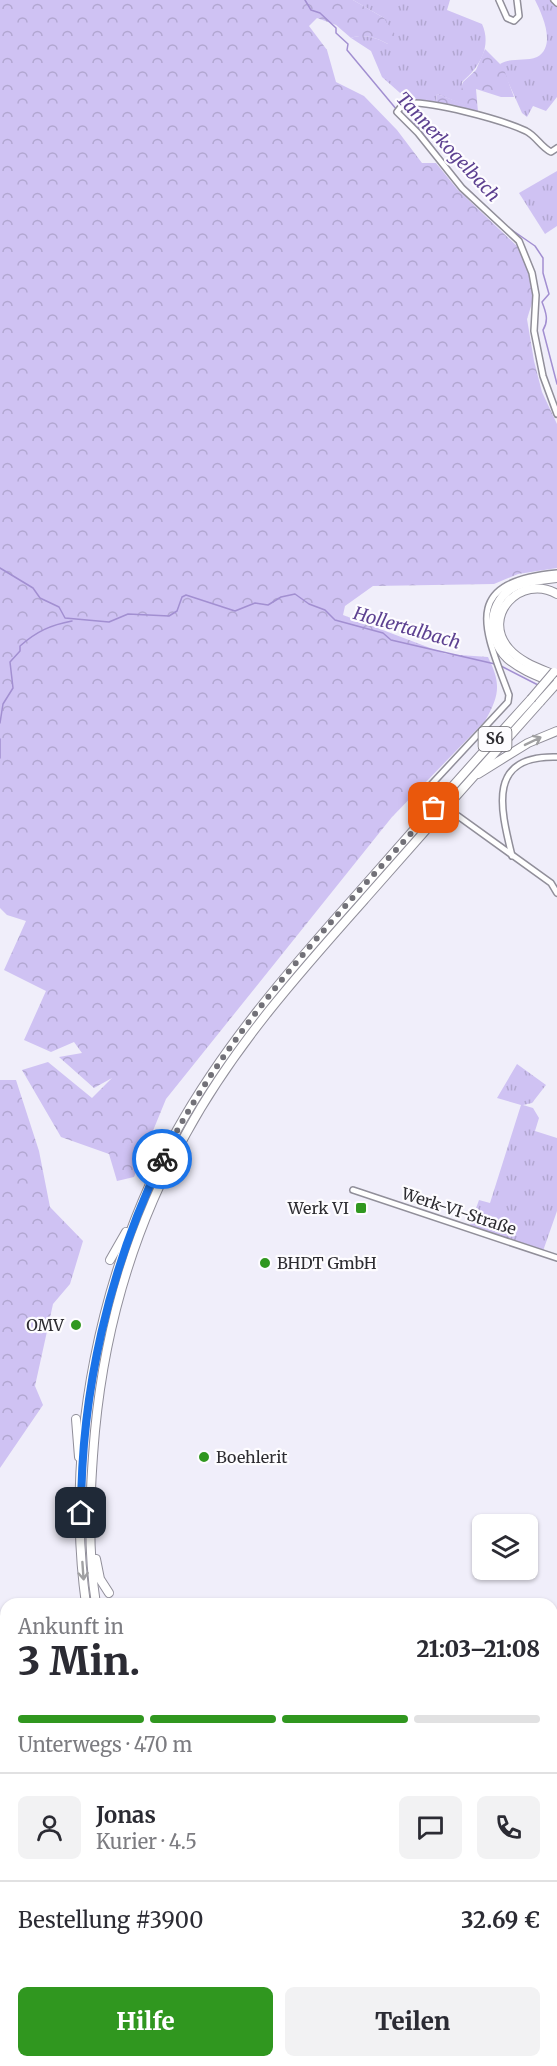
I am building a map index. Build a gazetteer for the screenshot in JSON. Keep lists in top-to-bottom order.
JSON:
{
  "streets": {
    "highway": ["S6"],
    "street": ["Werk-VI-Straße"]
  },
  "water": ["Tannerkogelbach", "Hollertalbach"],
  "places": {
    "transit": ["Werk VI"],
    "other": ["BHDT GmbH", "OMV", "Boehlerit"]
  },
  "page": {
    "heading": ["3 Min.", "Ankunft in", "21:03–21:08"],
    "panel": [
      "Jonas",
      "Kurier · 4.5",
      "Bestellung #3900",
      "32.69 €"
    ],
    "bar": "Unterwegs · 470 m",
    "buttons": ["Hilfe", "Teilen"]
  }
}
